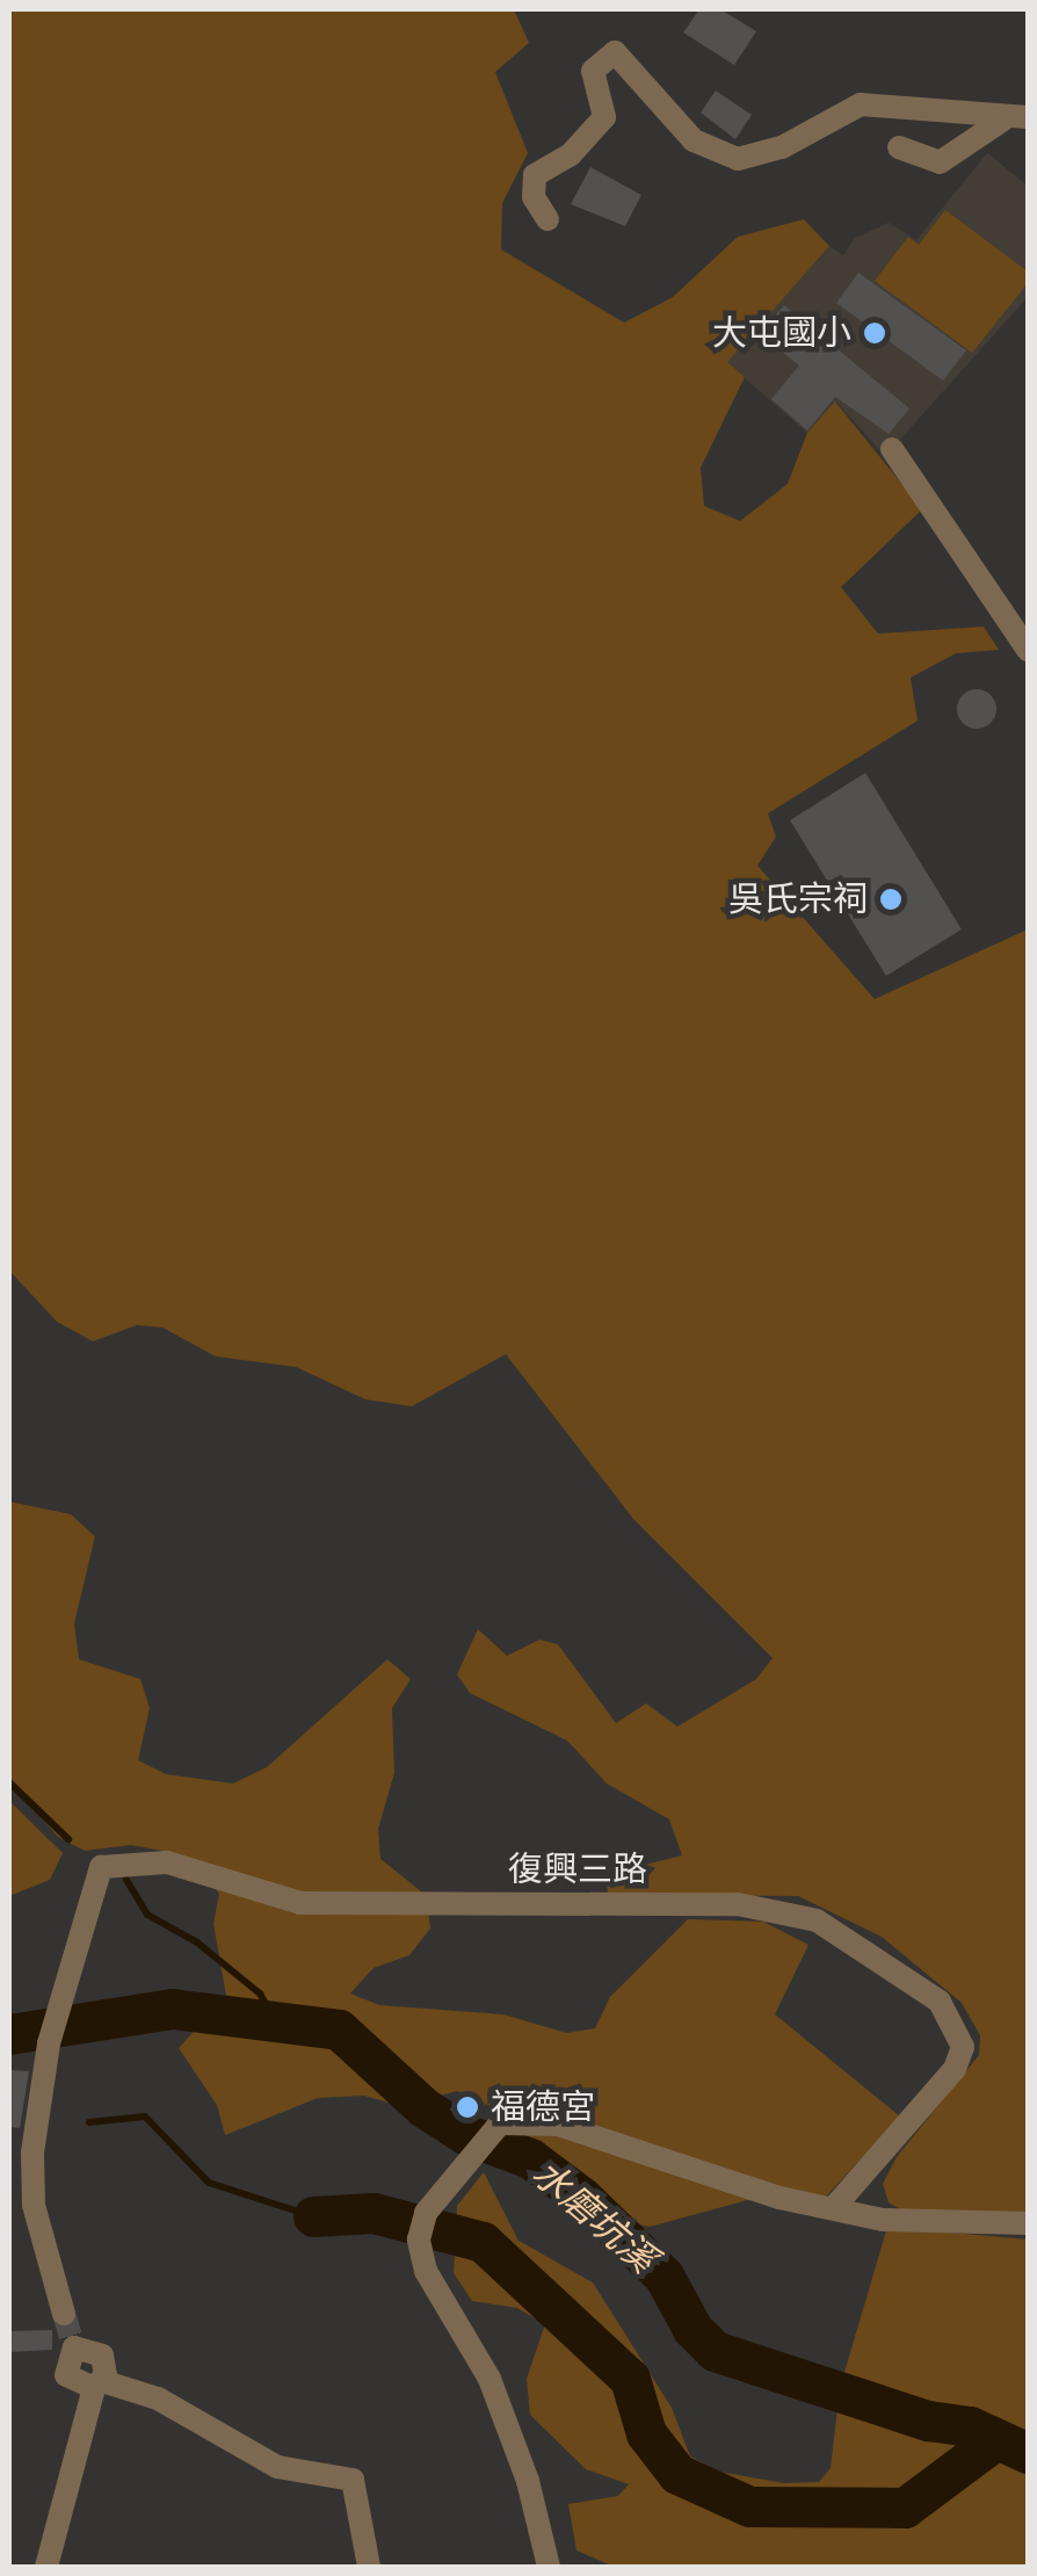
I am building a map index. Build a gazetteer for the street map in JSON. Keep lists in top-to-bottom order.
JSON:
{
  "streets": {
    "street": ["復興三路"]
  },
  "water": ["水磨坑溪"],
  "places": ["大屯國小", "吳氏宗祠", "福德宮"]
}
